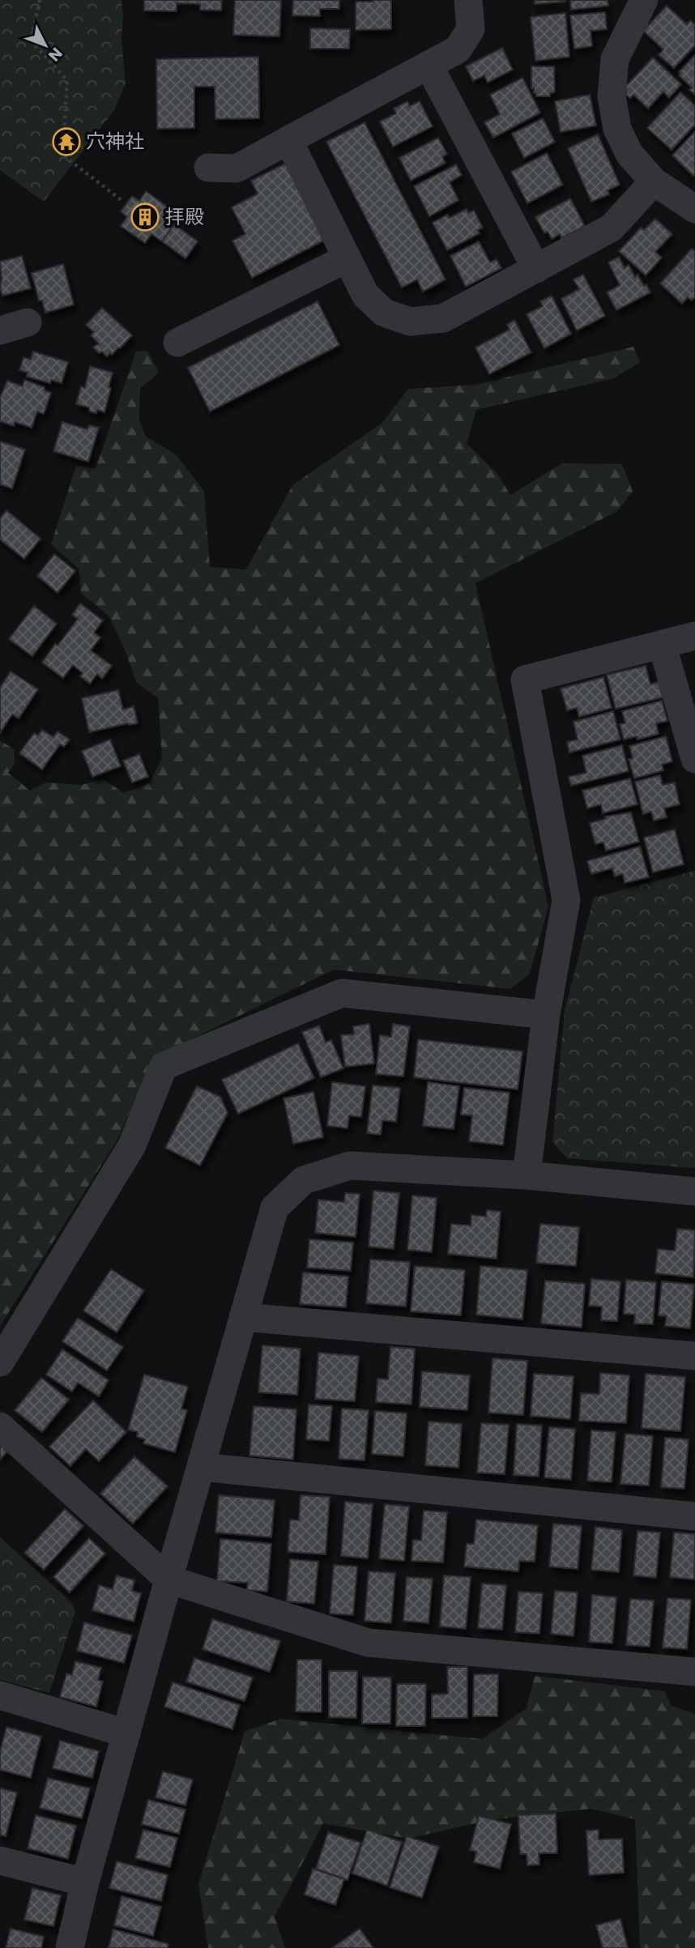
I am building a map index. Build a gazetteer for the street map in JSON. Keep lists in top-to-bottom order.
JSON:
{
  "places": {
    "temple": ["穴神社"],
    "building": ["拝殿"]
  },
  "north": "bottom right"
}
